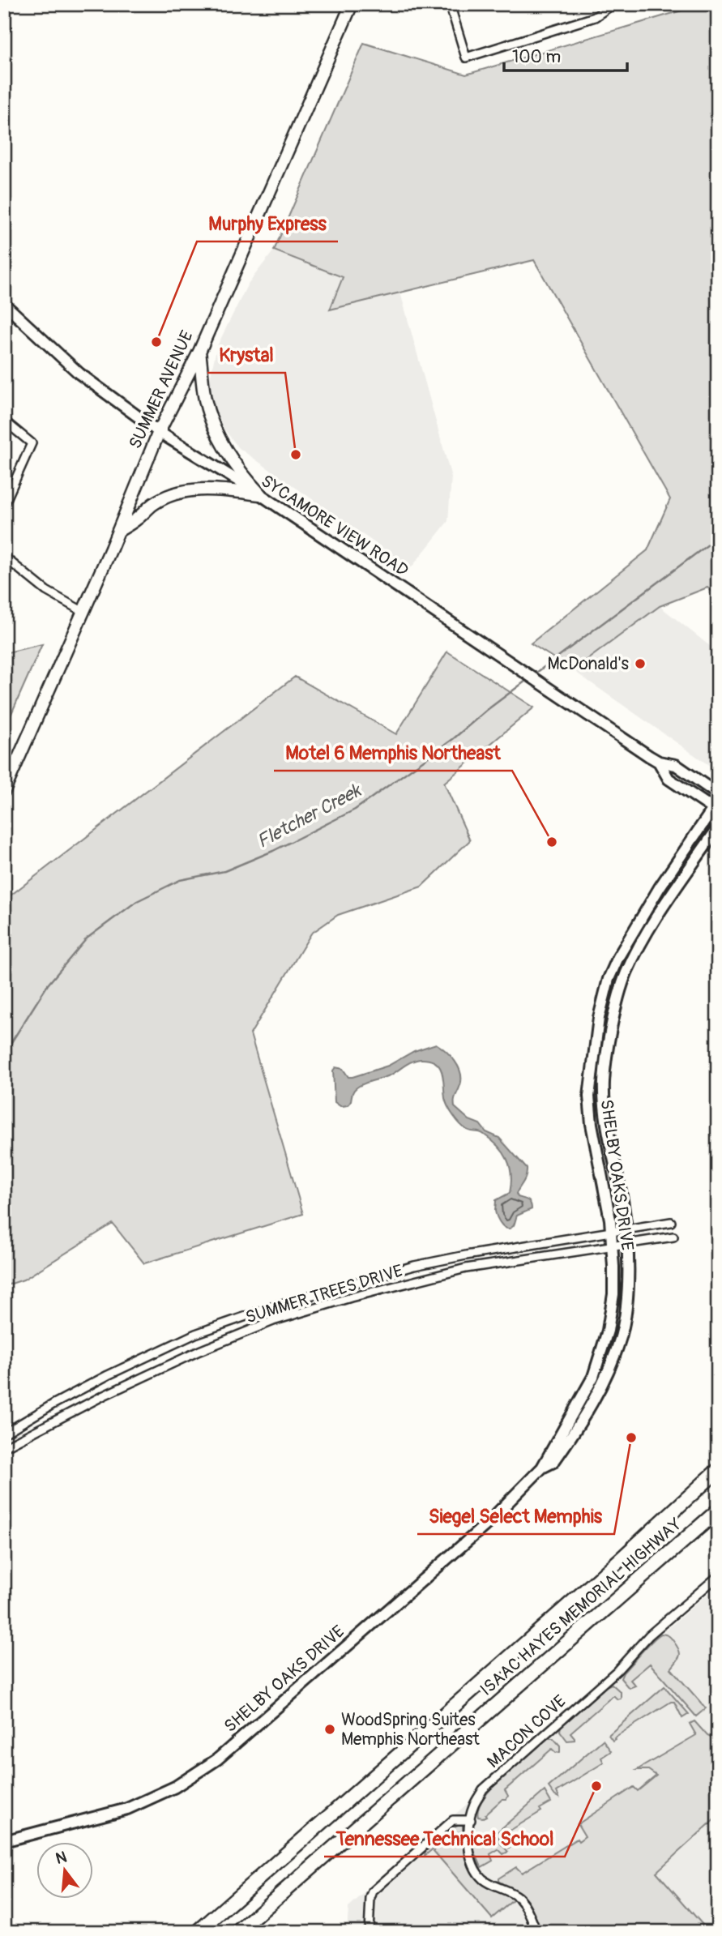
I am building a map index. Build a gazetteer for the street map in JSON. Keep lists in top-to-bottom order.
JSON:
{
  "streets": {
    "highway": ["ISAAC HAYES MEMORIAL HIGHWAY"],
    "main road": ["SUMMER AVENUE"],
    "street": [
      "SYCAMORE VIEW ROAD",
      "SHELBY OAKS DRIVE",
      "SUMMER TREES DRIVE",
      "MACON COVE"
    ]
  },
  "crossings": [
    ["SUMMER AVENUE", "SYCAMORE VIEW ROAD"],
    ["SYCAMORE VIEW ROAD", "SHELBY OAKS DRIVE"],
    ["SHELBY OAKS DRIVE", "SUMMER TREES DRIVE"]
  ],
  "water": ["Fletcher Creek"],
  "places": [
    "Murphy Express",
    "Krystal",
    "McDonald's",
    "Motel 6 Memphis Northeast",
    "Siegel Select Memphis",
    "WoodSpring Suites Memphis Northeast",
    "Tennessee Technical School"
  ],
  "scale_bar": "100 m",
  "north": "top"
}
